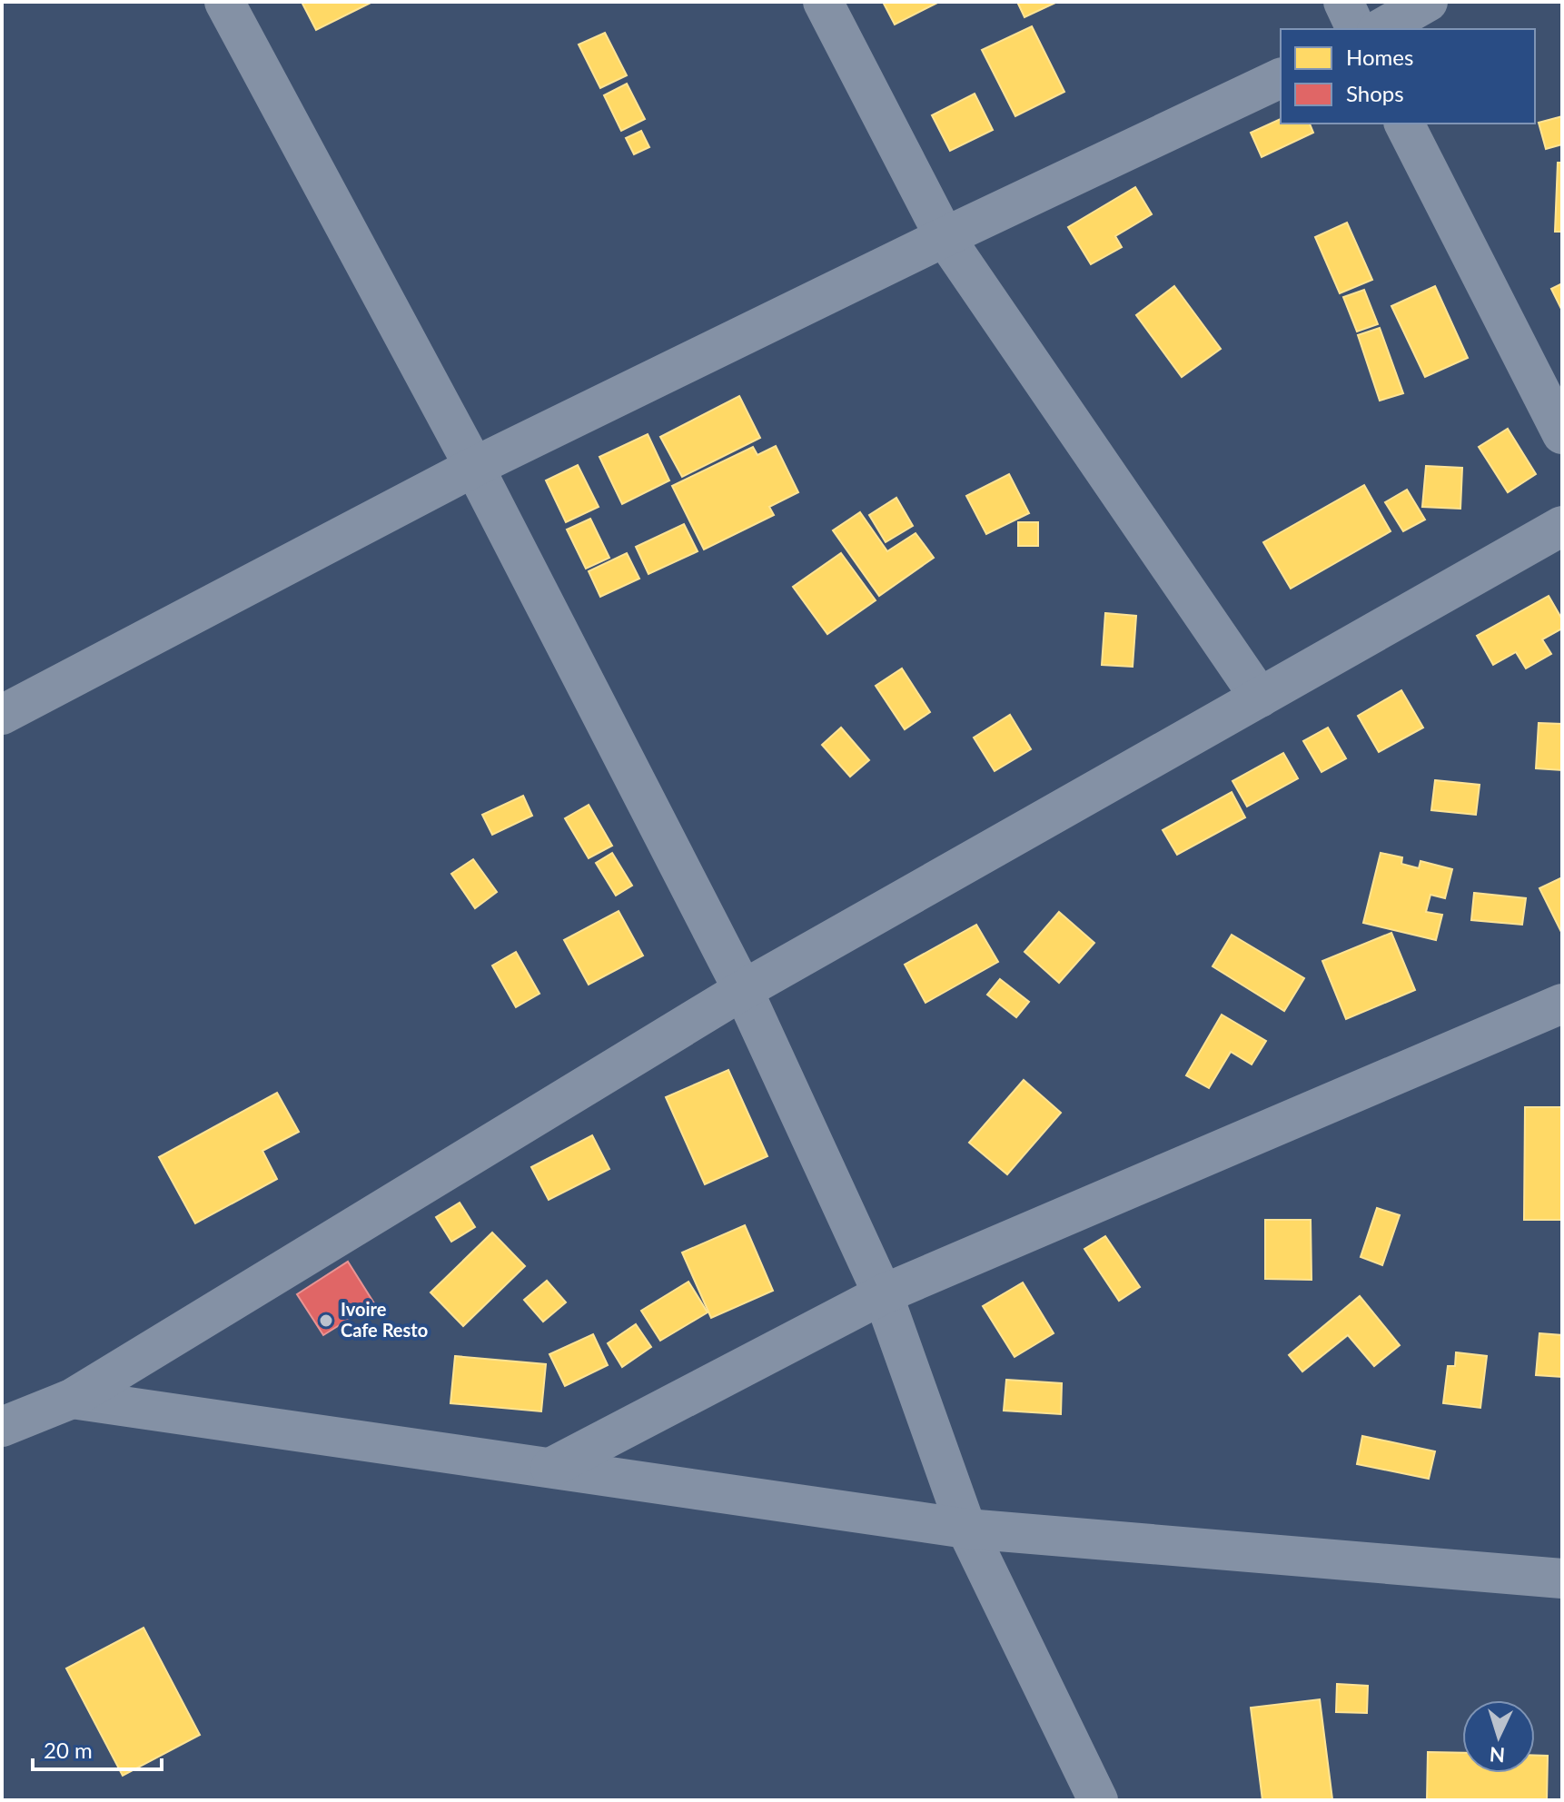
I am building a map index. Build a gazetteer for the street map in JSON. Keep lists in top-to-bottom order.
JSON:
{
  "places": ["Ivoire Cafe Resto"],
  "legend": ["Homes", "Shops"],
  "scale_bar": "20 m",
  "north": "bottom"
}
